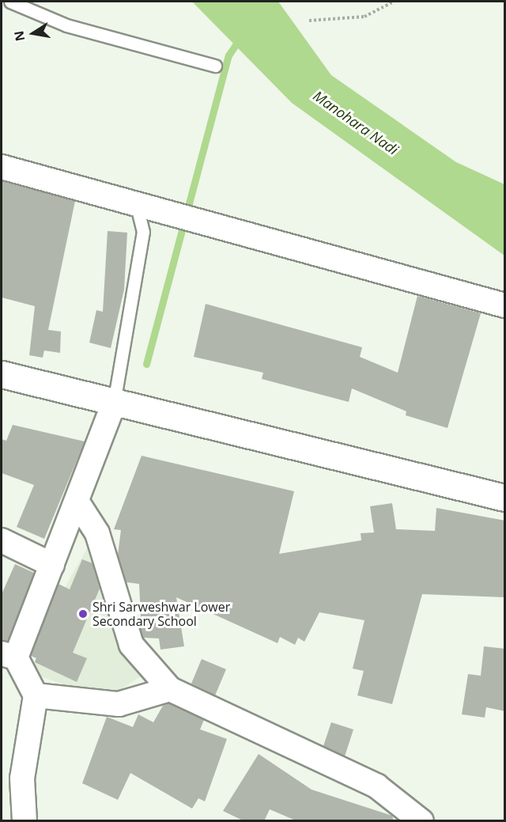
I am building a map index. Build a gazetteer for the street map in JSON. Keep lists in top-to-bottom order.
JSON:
{
  "water": ["Manohara Nadi"],
  "places": ["Shri Sarweshwar Lower Secondary School"],
  "north": "left"
}
